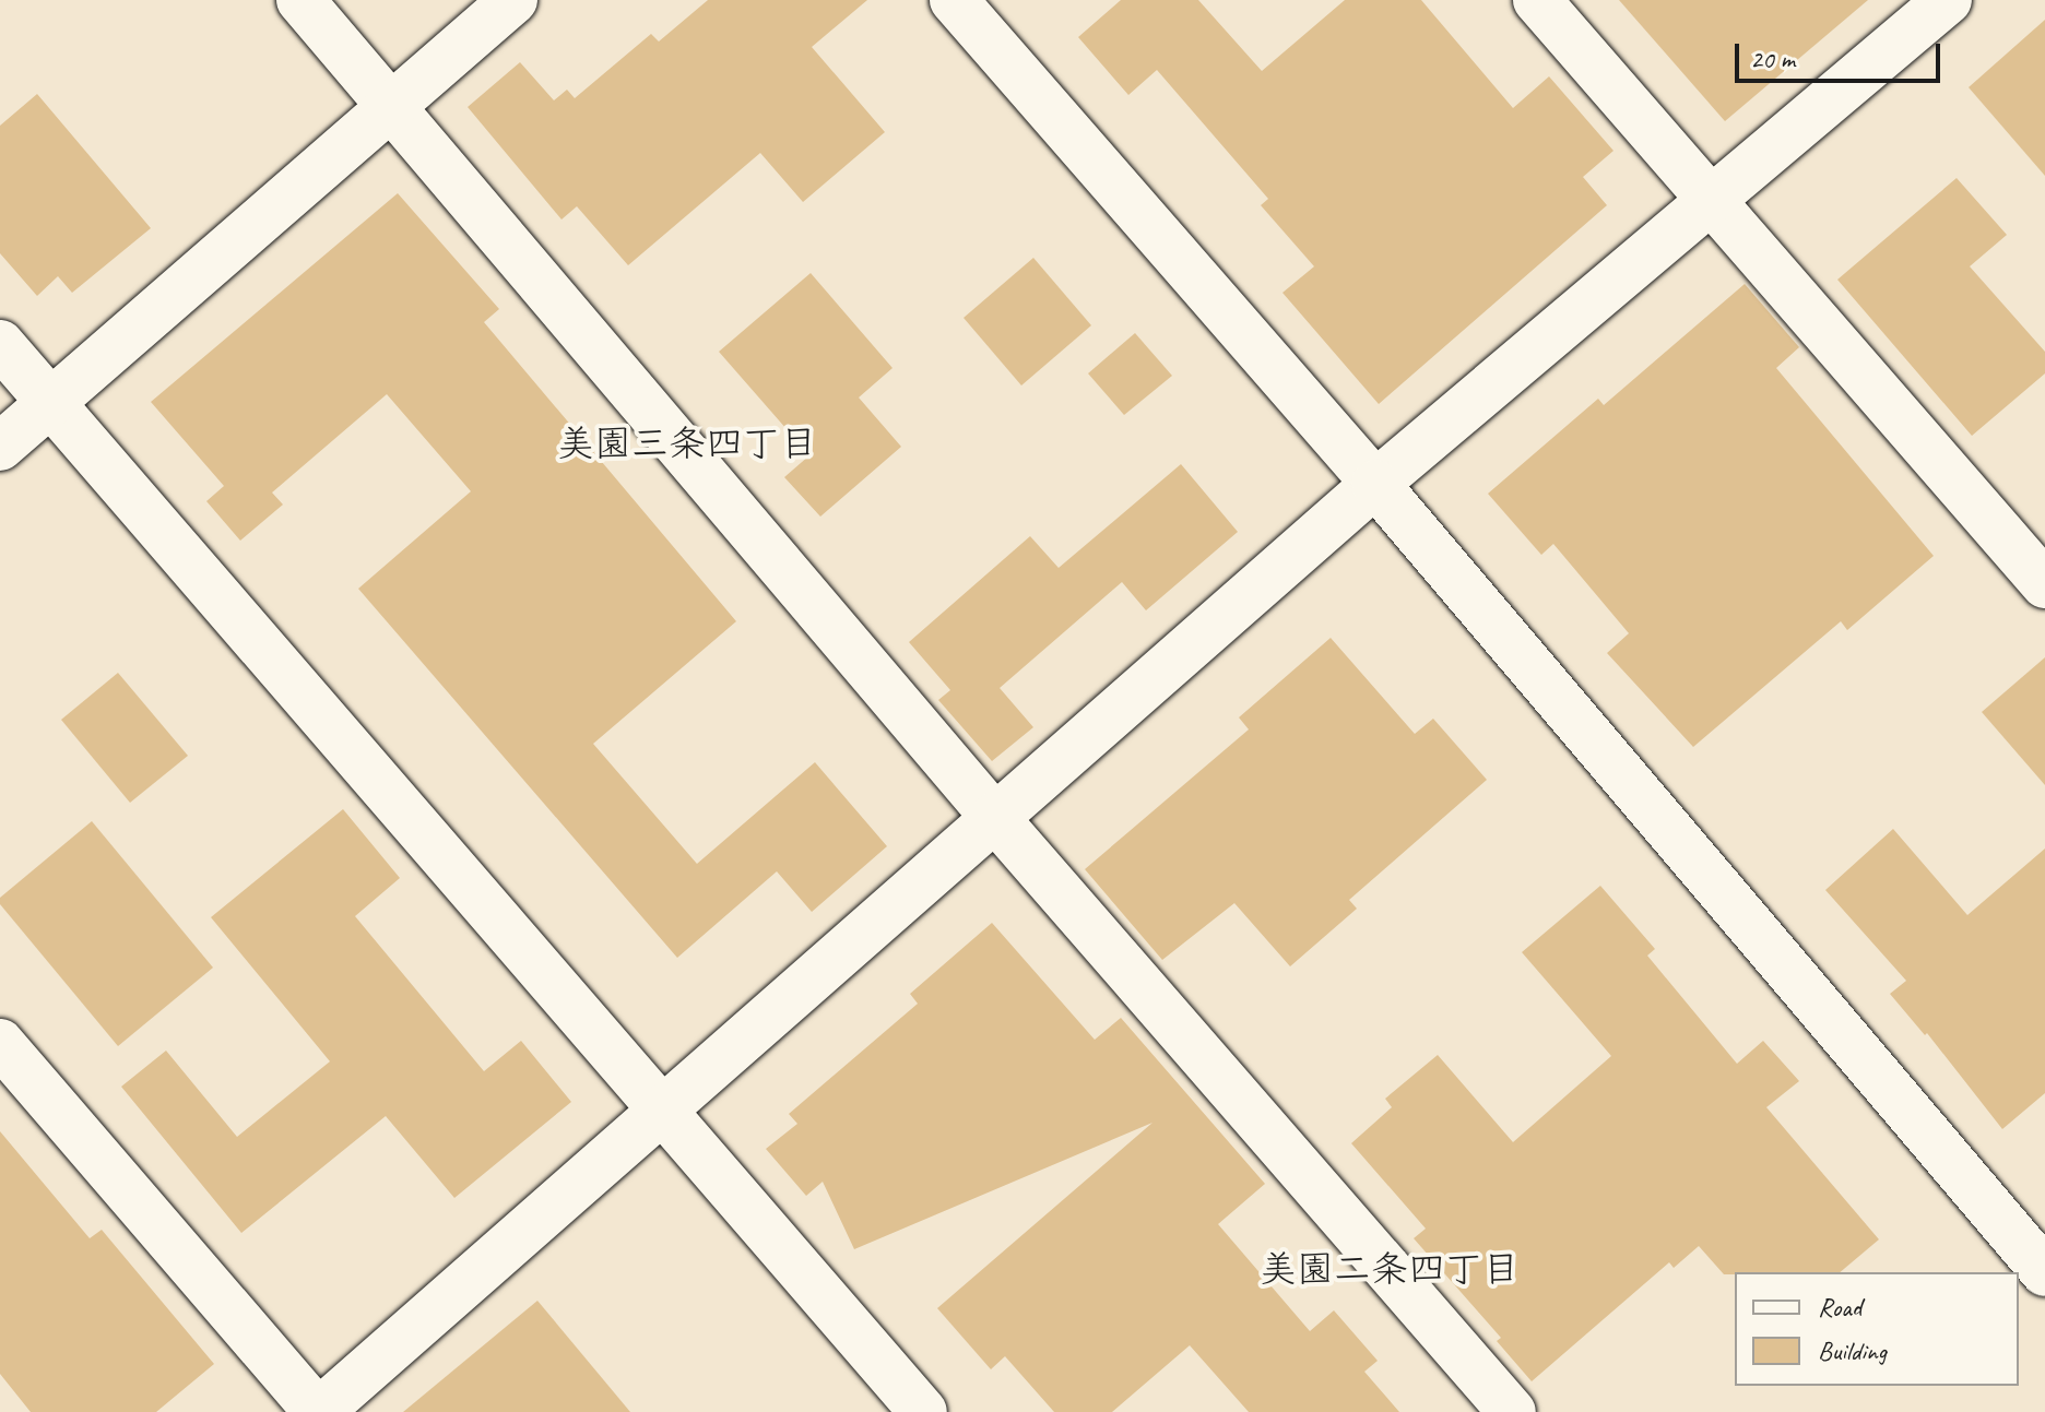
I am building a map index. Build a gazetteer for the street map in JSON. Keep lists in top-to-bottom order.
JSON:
{
  "districts": ["美園三条四丁目", "美園二条四丁目"],
  "legend": ["Road", "Building"],
  "scale_bar": "20 m"
}
